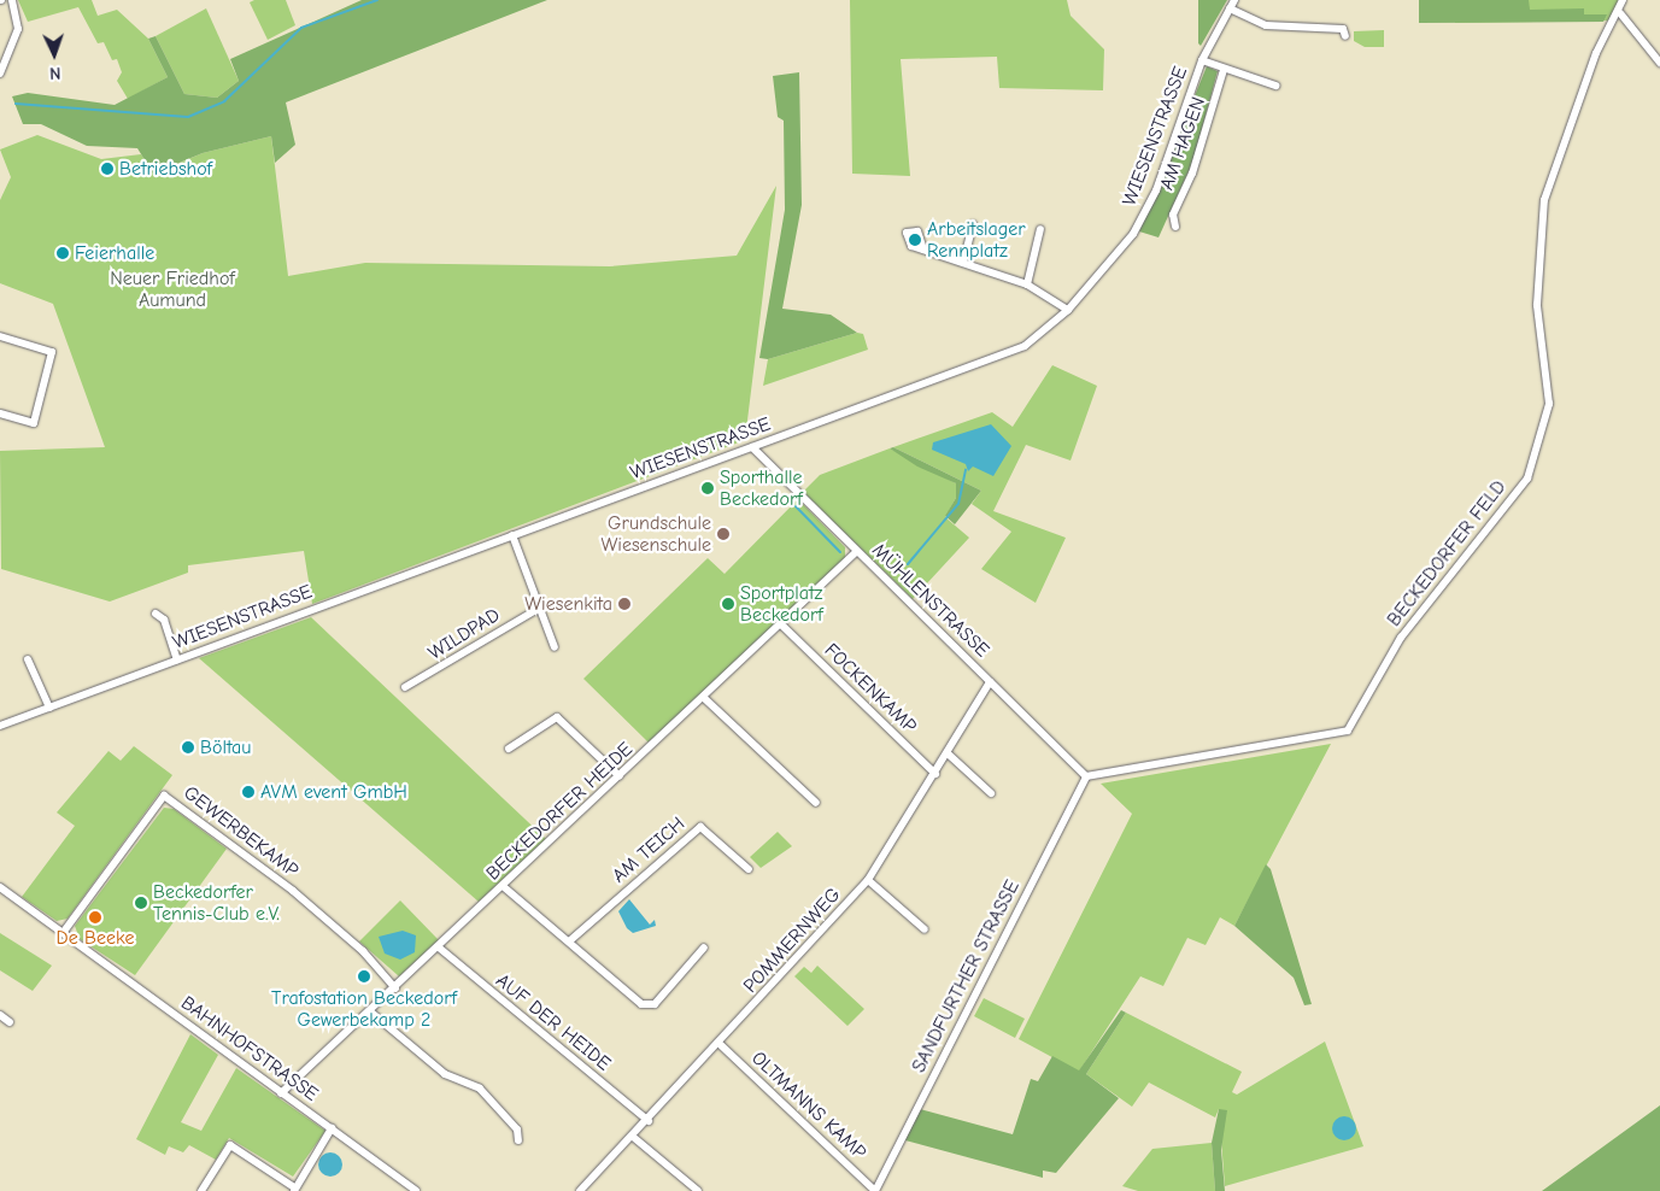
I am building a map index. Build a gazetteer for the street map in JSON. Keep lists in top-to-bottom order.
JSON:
{
  "streets": {
    "street": [
      "WIESENSTRASSE",
      "AM HAGEN",
      "BECKEDORFER FELD",
      "MÜHLENSTRASSE",
      "WILDPAD",
      "FOCKENKAMP",
      "BECKEDORFER HEIDE",
      "GEWERBEKAMP",
      "AM TEICH",
      "POMMERNWEG",
      "SANDFURTHER STRASSE",
      "AUF DER HEIDE",
      "BAHNHOFSTRASSE",
      "OLTMANNS KAMP"
    ]
  },
  "crossings": [
    ["WIESENSTRASSE", "MÜHLENSTRASSE"],
    ["BECKEDORFER FELD", "MÜHLENSTRASSE"],
    ["BECKEDORFER FELD", "SANDFURTHER STRASSE"],
    ["MÜHLENSTRASSE", "BECKEDORFER HEIDE"],
    ["MÜHLENSTRASSE", "POMMERNWEG"],
    ["MÜHLENSTRASSE", "SANDFURTHER STRASSE"],
    ["FOCKENKAMP", "BECKEDORFER HEIDE"],
    ["FOCKENKAMP", "POMMERNWEG"],
    ["BECKEDORFER HEIDE", "GEWERBEKAMP"],
    ["BECKEDORFER HEIDE", "AUF DER HEIDE"],
    ["BECKEDORFER HEIDE", "BAHNHOFSTRASSE"],
    ["GEWERBEKAMP", "BAHNHOFSTRASSE"],
    ["POMMERNWEG", "AUF DER HEIDE"],
    ["POMMERNWEG", "OLTMANNS KAMP"],
    ["SANDFURTHER STRASSE", "OLTMANNS KAMP"]
  ],
  "parks": ["Neuer Friedhof Aumund"],
  "places": [
    "Betriebshof",
    "Arbeitslager Rennplatz",
    "Feierhalle",
    "Sporthalle Beckedorf",
    "Grundschule Wiesenschule",
    "Wiesenkita",
    "Sportplatz Beckedorf",
    "Böltau",
    "AVM event GmbH",
    "Beckedorfer Tennis-Club e.V.",
    "De Beeke",
    "Trafostation Beckedorf Gewerbekamp 2"
  ],
  "north": "bottom"
}
